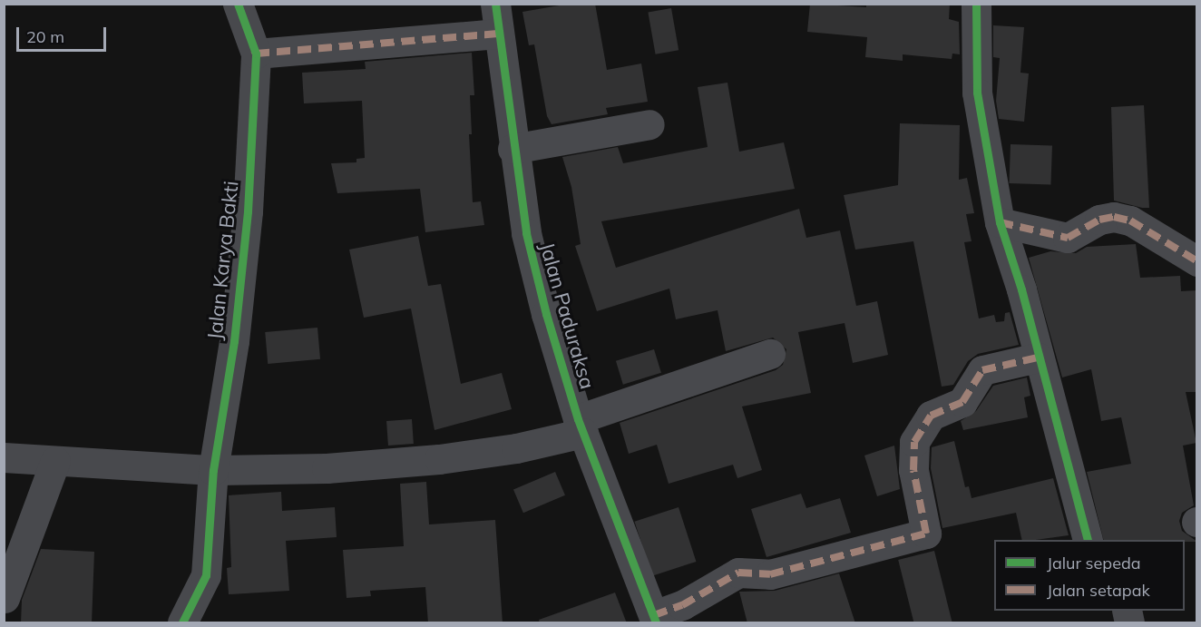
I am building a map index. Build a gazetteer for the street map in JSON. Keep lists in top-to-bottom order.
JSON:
{
  "streets": {
    "street": ["Jalan Karya Bakti", "Jalan Paduraksa"]
  },
  "legend": ["Jalur sepeda", "Jalan setapak"],
  "scale_bar": "20 m"
}
